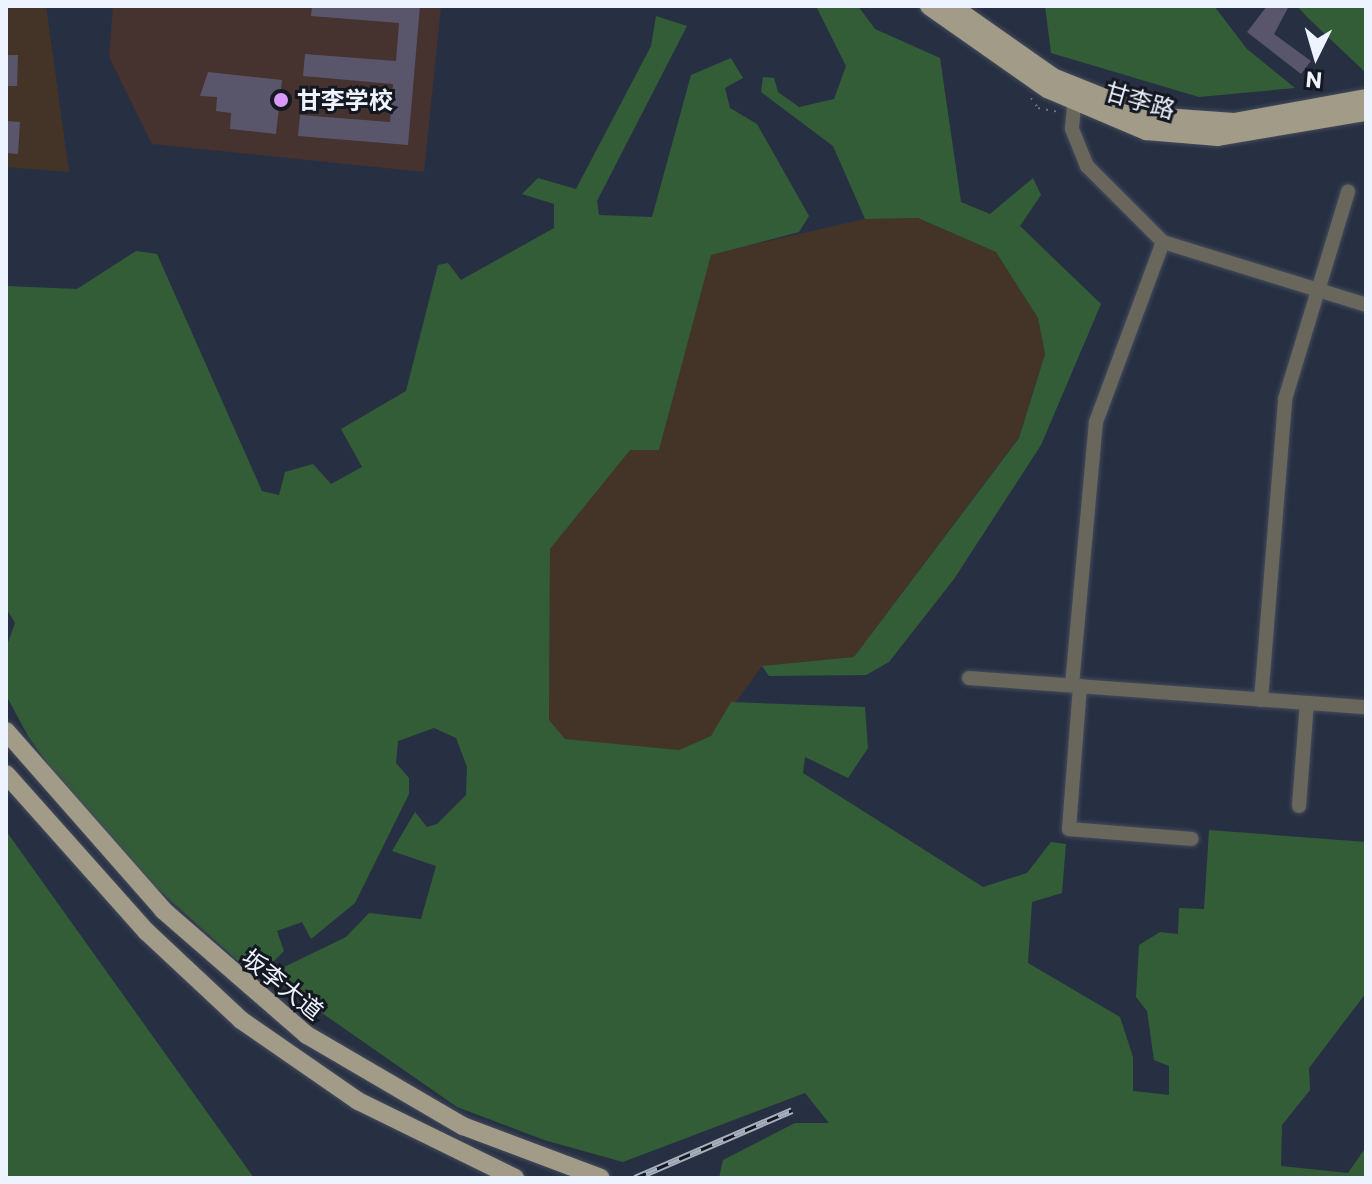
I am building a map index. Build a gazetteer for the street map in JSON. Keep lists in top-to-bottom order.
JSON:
{
  "streets": {
    "main road": ["甘李路", "坂李大道"]
  },
  "places": ["甘李学校"],
  "north": "bottom"
}
